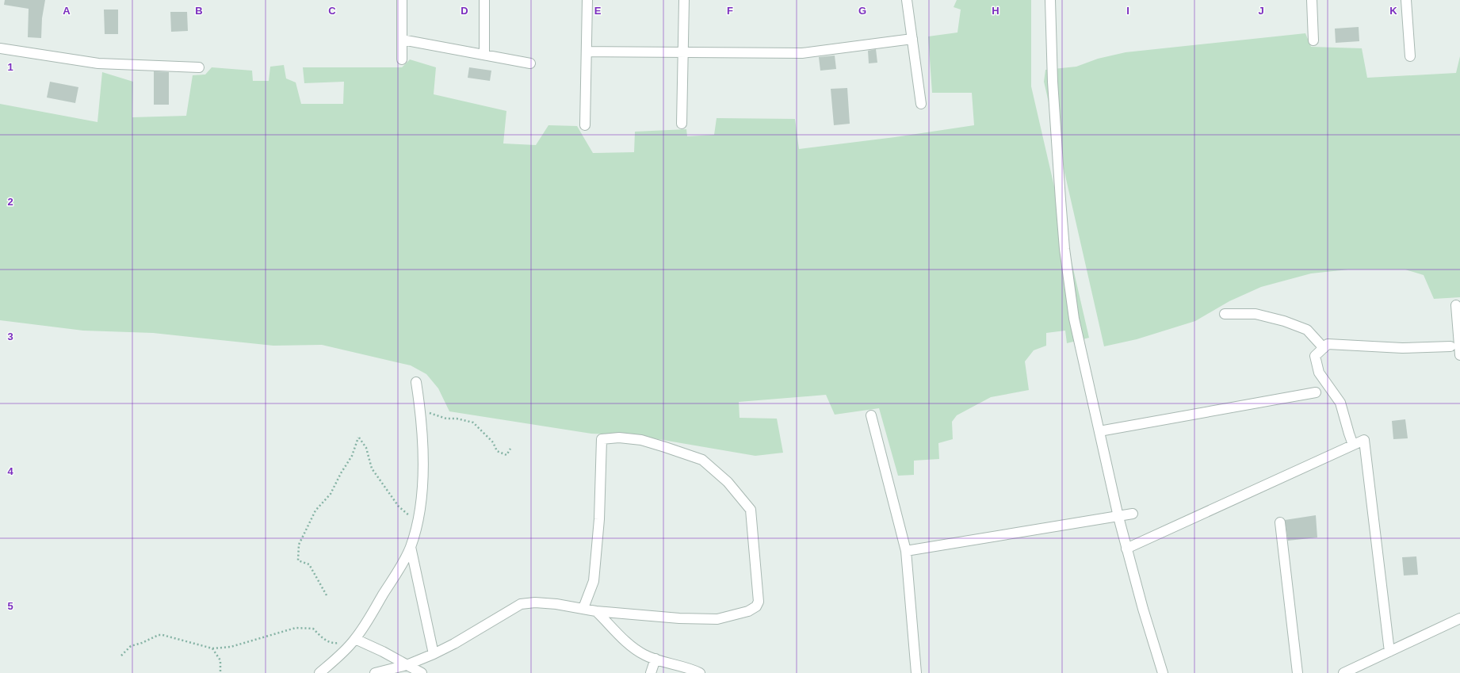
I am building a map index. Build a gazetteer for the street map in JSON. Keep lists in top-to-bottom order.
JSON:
{
  "grid": {
    "columns": [
      "A",
      "B",
      "C",
      "D",
      "E",
      "F",
      "G",
      "H",
      "I",
      "J",
      "K"
    ],
    "rows": [
      "1",
      "2",
      "3",
      "4",
      "5"
    ]
  }
}
